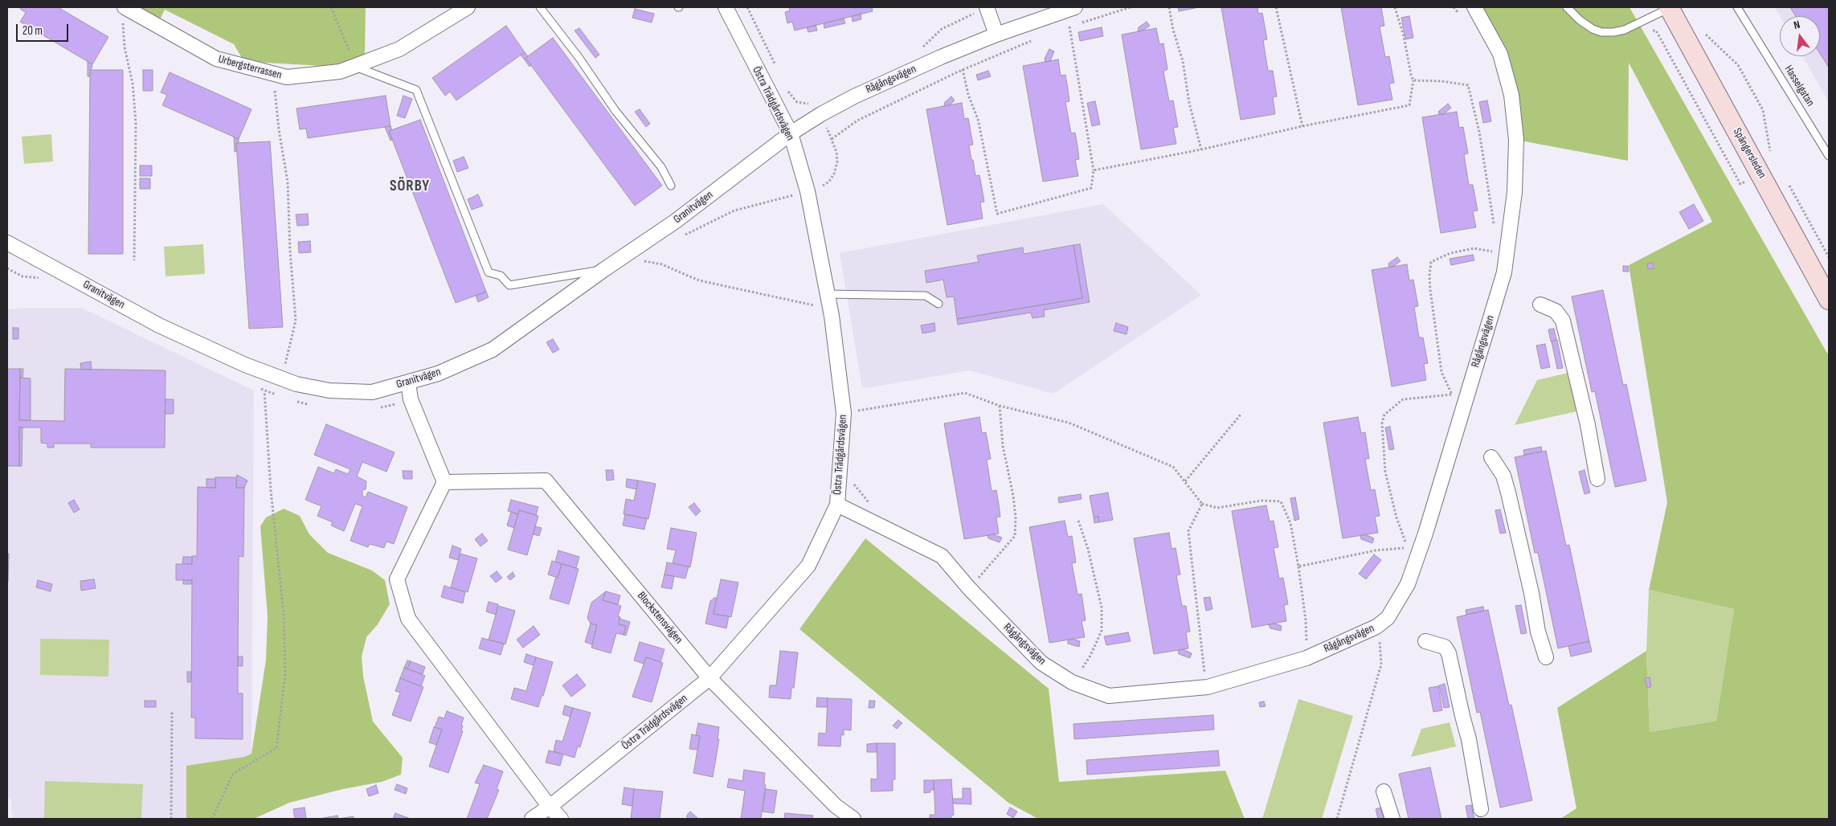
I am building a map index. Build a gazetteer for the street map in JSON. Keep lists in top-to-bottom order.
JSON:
{
  "streets": {
    "main road": ["Spängersleden"],
    "street": [
      "Urbergsterrassen",
      "Rågångsvägen",
      "Östra Trädgårdsvägen",
      "Granitvägen",
      "Blockstensvägen"
    ],
    "lane": ["Hasselgatan"]
  },
  "crossings": [
    ["Rågångsvägen", "Östra Trädgårdsvägen"],
    ["Rågångsvägen", "Granitvägen"],
    ["Östra Trädgårdsvägen", "Granitvägen"],
    ["Östra Trädgårdsvägen", "Blockstensvägen"]
  ],
  "districts": ["SÖRBY"],
  "scale_bar": "20 m",
  "north": "top"
}
